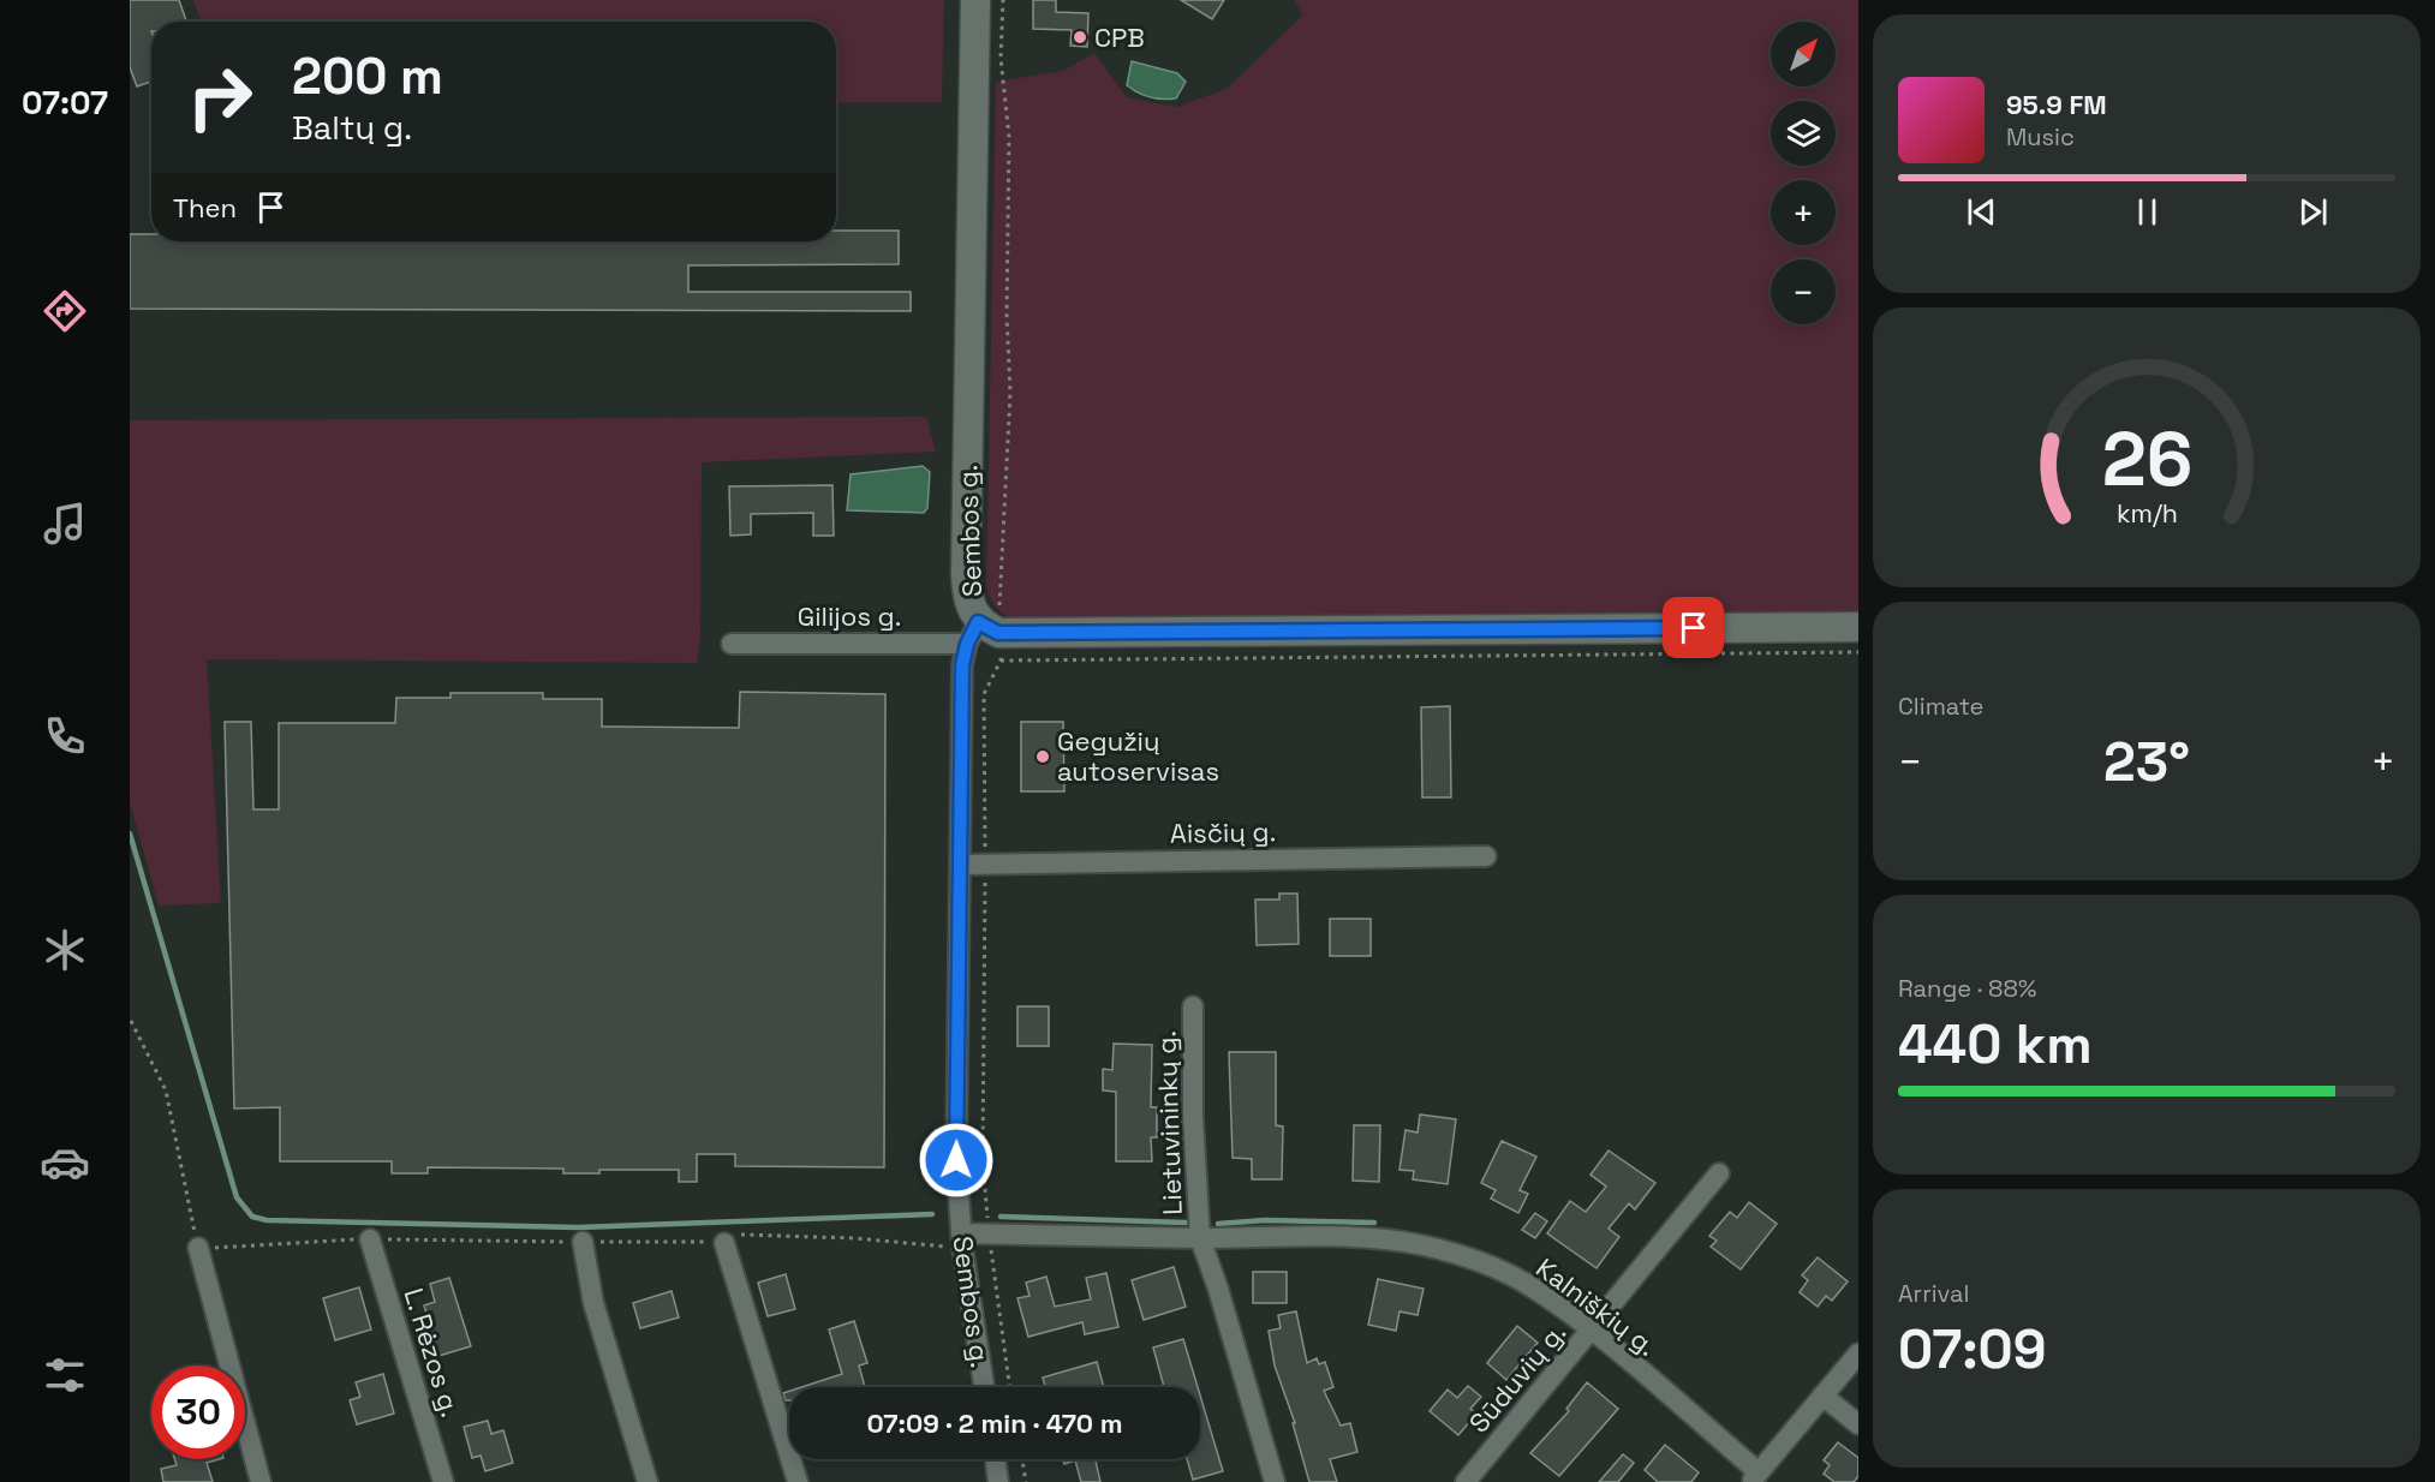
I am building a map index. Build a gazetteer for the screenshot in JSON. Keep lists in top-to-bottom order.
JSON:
{
  "streets": {
    "main road": ["Sembos g."],
    "street": [
      "Gilijos g.",
      "Aisčių g.",
      "Lietuvininkų g.",
      "Kalniškių g.",
      "L. Rėzos g.",
      "Sūduvių g."
    ]
  },
  "crossings": [
    ["Sembos g.", "Gilijos g."],
    ["Sembos g.", "Aisčių g."],
    ["Sembos g.", "Kalniškių g."],
    ["Lietuvininkų g.", "Kalniškių g."],
    ["Kalniškių g.", "Sūduvių g."]
  ],
  "places": ["CPB", "Gegužių autoservisas"],
  "north": "top right",
  "page": {
    "tabs": "07:07",
    "map_buttons": ["+", "−"],
    "turn": ["200 m", "Baltų g."],
    "song": ["95.9 FM", "Music"],
    "then": "Then",
    "tile": [
      "Climate",
      ["Range · 88%", "440 km"],
      ["Arrival", "07:09"]
    ],
    "heat": ["−", "23°", "+"],
    "limit": "30",
    "trip": "07:09 · 2 min · 470 m",
    "gauge": ["26", "km/h"]
  }
}
